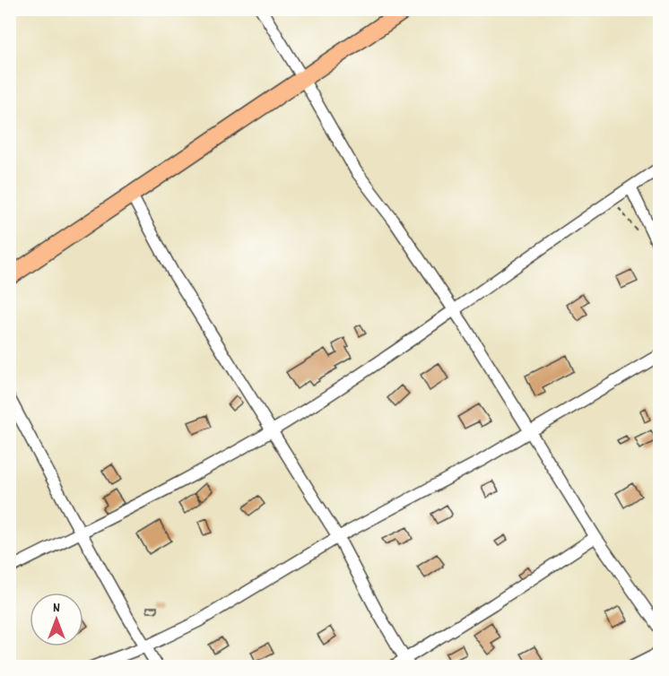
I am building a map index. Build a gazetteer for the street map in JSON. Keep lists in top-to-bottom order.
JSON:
{
  "north": "top"
}
